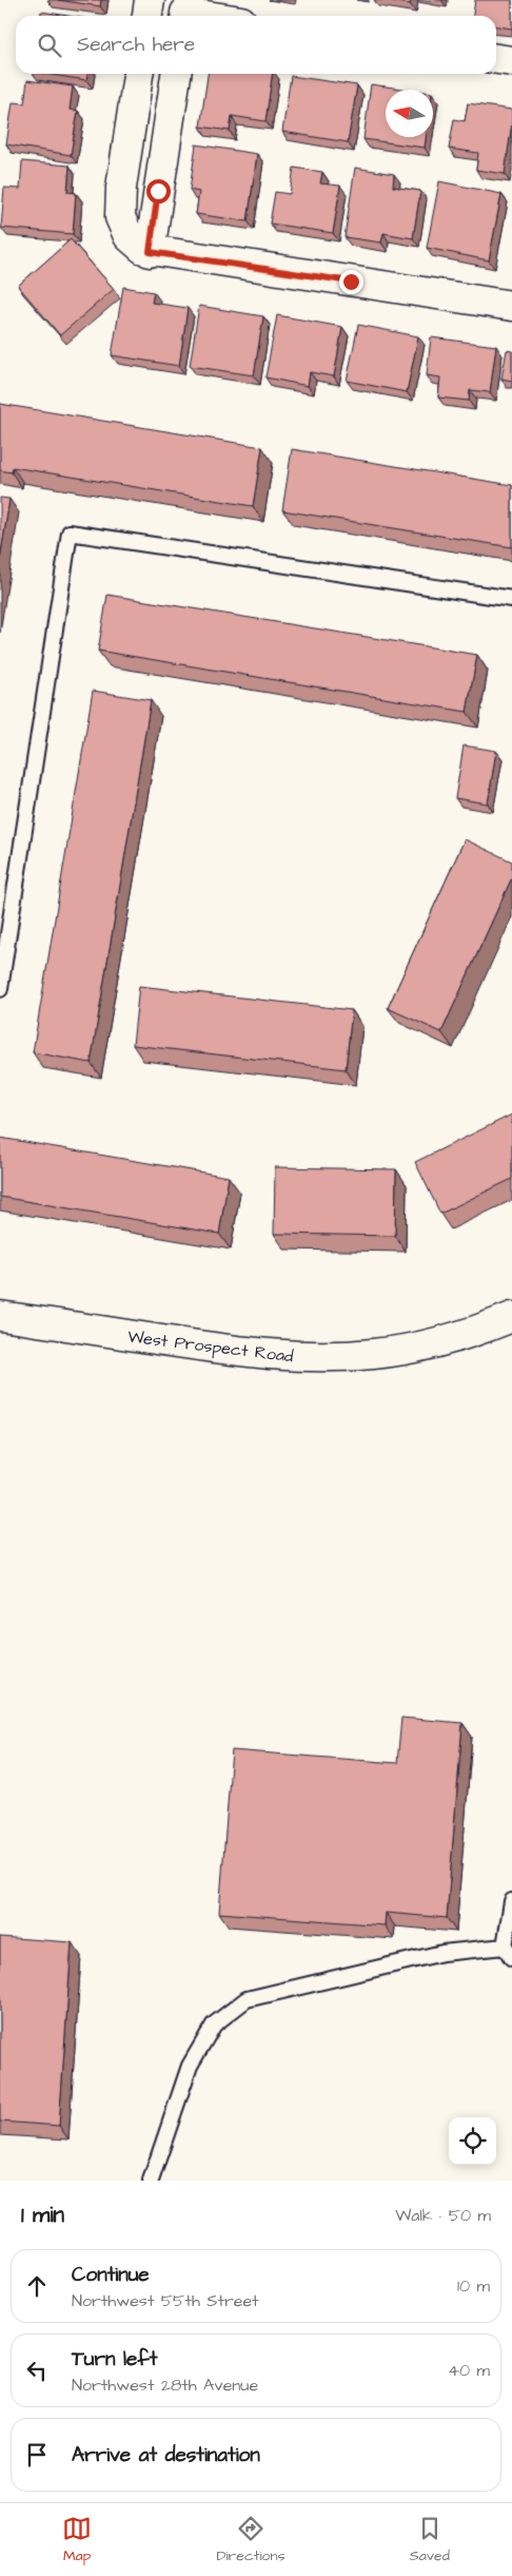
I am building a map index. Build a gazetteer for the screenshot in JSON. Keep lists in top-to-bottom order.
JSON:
{
  "streets": {
    "street": ["West Prospect Road"]
  },
  "north": "left",
  "page": {
    "search": "Search here",
    "heading": ["1 min", "Walk · 50 m"],
    "list": [
      ["Continue", "Northwest 55th Street", "10 m"],
      ["Turn left", "Northwest 28th Avenue", "40 m"],
      "Arrive at destination"
    ],
    "nav": ["Map", "Directions", "Saved"]
  }
}
